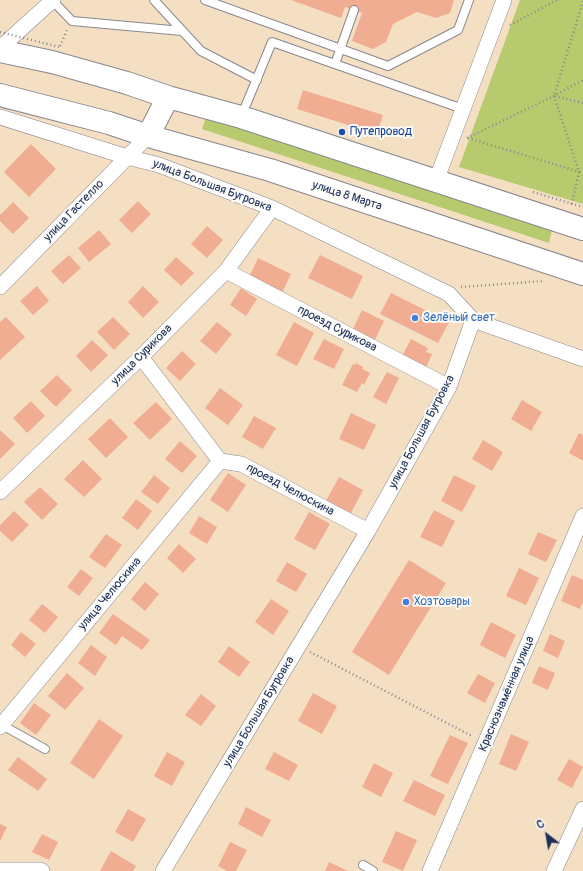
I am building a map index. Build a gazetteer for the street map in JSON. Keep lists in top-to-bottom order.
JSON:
{
  "streets": {
    "main road": ["улица 8 Марта"],
    "street": [
      "улица Большая Бугровка",
      "улица Гастелло",
      "проезд Сурикова",
      "улица Сурикова",
      "проезд Челюскина",
      "улица Челюскина",
      "Краснознамённая улица"
    ]
  },
  "crossings": [
    ["улица Большая Бугровка", "улица Гастелло"],
    ["улица Большая Бугровка", "проезд Сурикова"],
    ["улица Большая Бугровка", "улица Сурикова"],
    ["улица Большая Бугровка", "проезд Челюскина"],
    ["улица 8 Марта", "улица Гастелло"],
    ["проезд Сурикова", "улица Сурикова"],
    ["проезд Челюскина", "улица Челюскина"]
  ],
  "places": ["Путепровод", "Зелёный свет", "Хозтовары"],
  "north": "top left"
}
